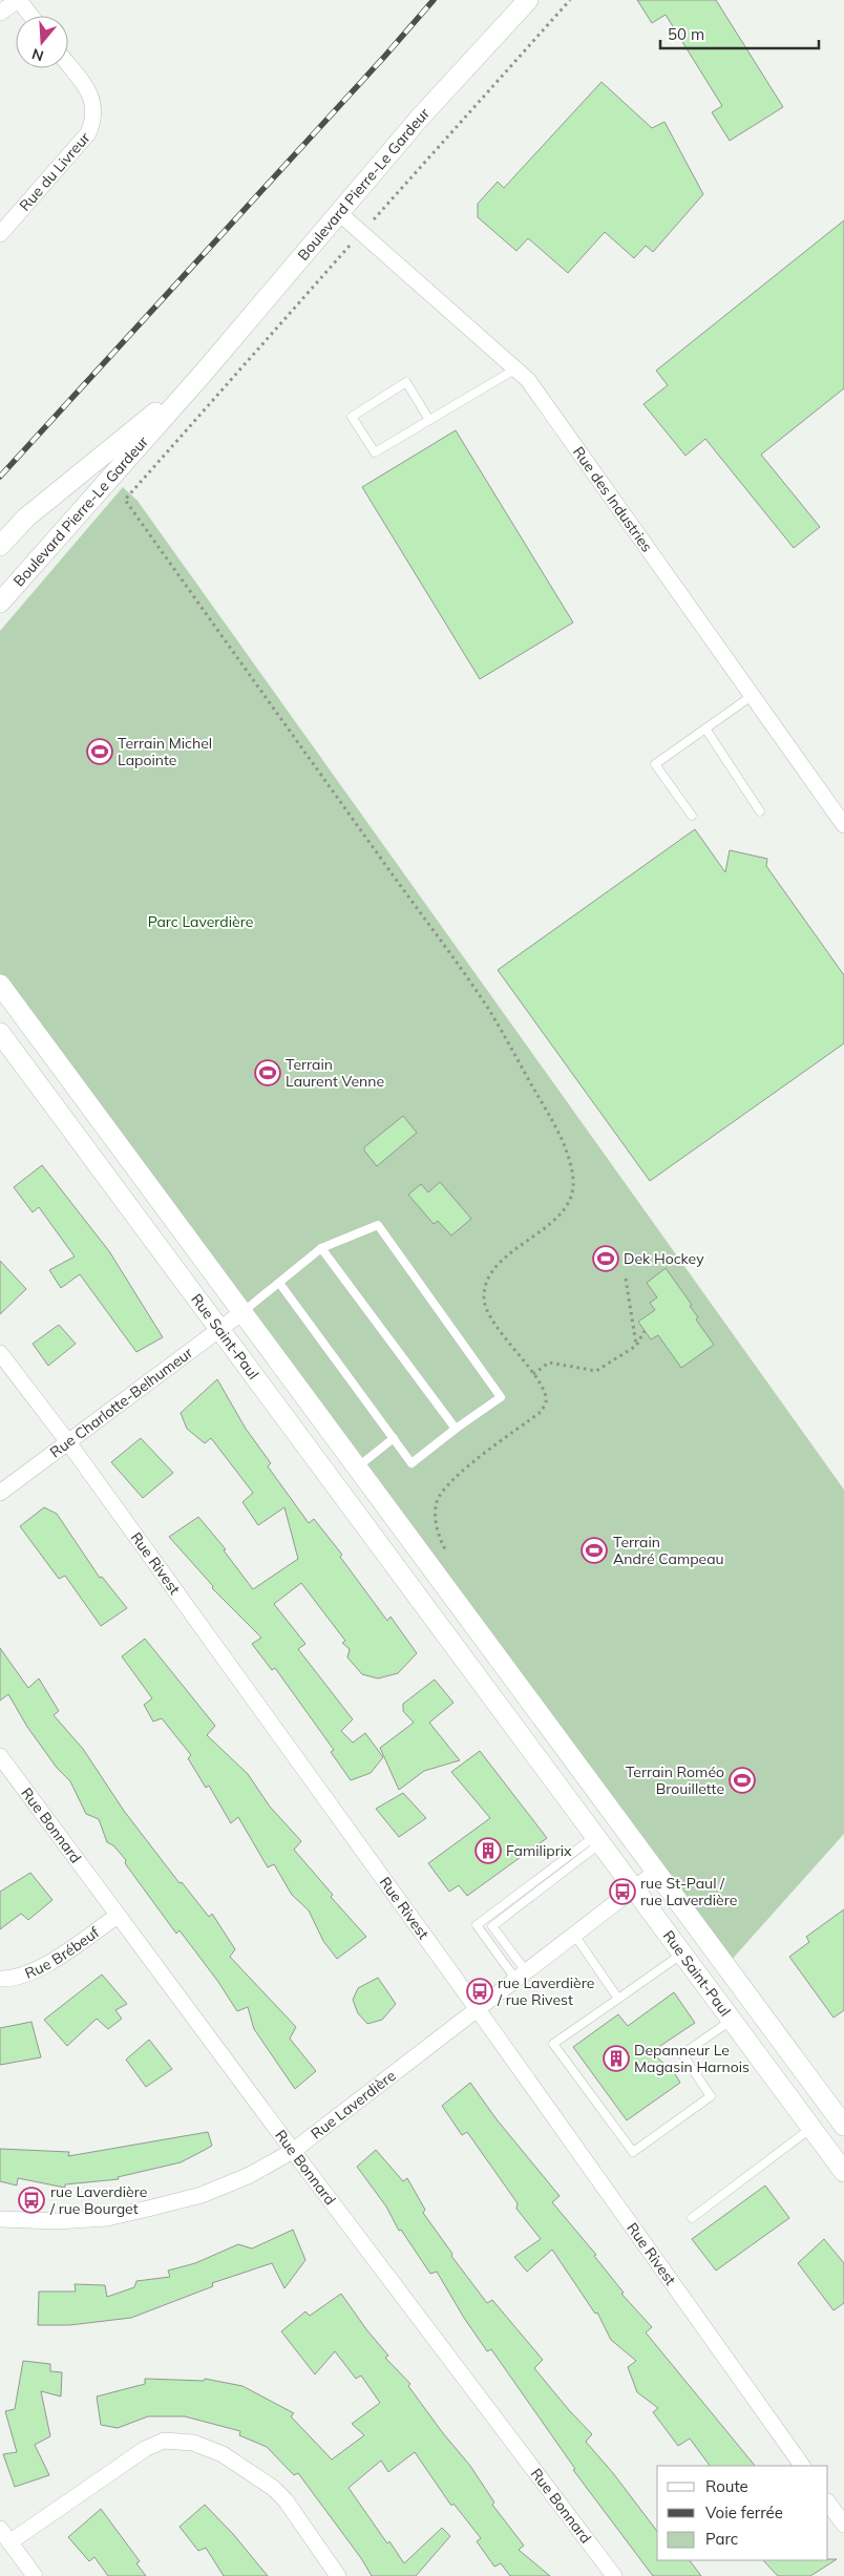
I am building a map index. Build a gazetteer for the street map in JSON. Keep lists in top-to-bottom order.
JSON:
{
  "streets": {
    "street": [
      "Rue du Livreur",
      "Boulevard Pierre-Le Gardeur",
      "Rue des Industries",
      "Rue Saint-Paul",
      "Rue Charlotte-Belhumeur",
      "Rue Rivest",
      "Rue Bonnard",
      "Rue Brébeuf",
      "Rue Laverdière"
    ]
  },
  "crossings": [
    ["Boulevard Pierre-Le Gardeur", "Rue des Industries"],
    ["Rue Saint-Paul", "Rue Charlotte-Belhumeur"],
    ["Rue Saint-Paul", "Rue Laverdière"],
    ["Rue Charlotte-Belhumeur", "Rue Rivest"],
    ["Rue Rivest", "Rue Laverdière"],
    ["Rue Bonnard", "Rue Brébeuf"],
    ["Rue Bonnard", "Rue Laverdière"]
  ],
  "parks": ["Parc Laverdière"],
  "places": {
    "sports": [
      "Terrain Michel Lapointe",
      "Terrain Laurent Venne",
      "Dek Hockey",
      "Terrain André Campeau",
      "Terrain Roméo Brouillette"
    ],
    "building": ["Familiprix", "Depanneur Le Magasin Harnois"],
    "bus stop": ["rue St-Paul / rue Laverdière", "rue Laverdière / rue Rivest", "rue Laverdière / rue Bourget"]
  },
  "legend": ["Route", "Voie ferrée", "Parc"],
  "scale_bar": "50 m",
  "north": "bottom"
}
